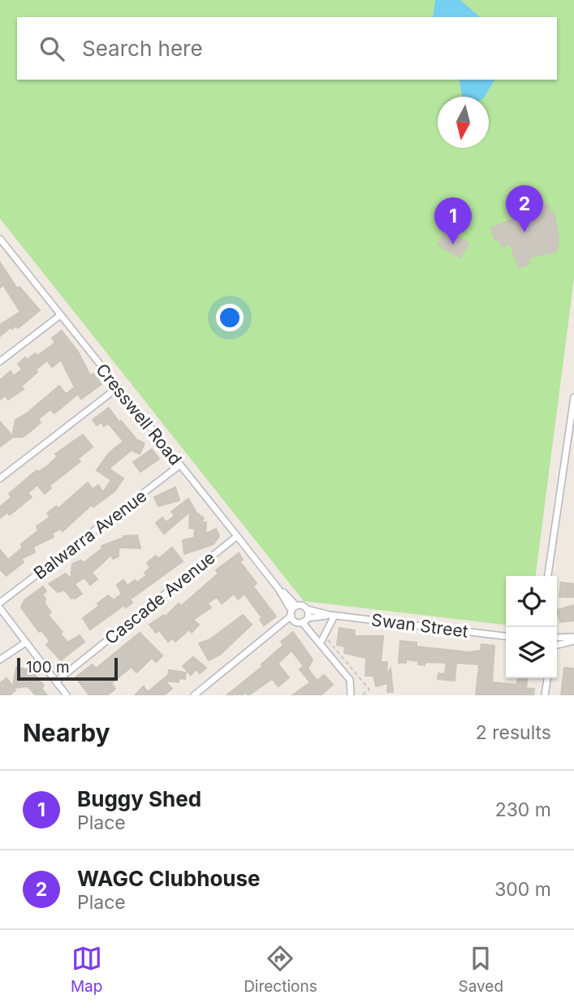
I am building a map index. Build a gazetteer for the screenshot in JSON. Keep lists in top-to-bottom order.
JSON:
{
  "streets": {
    "street": [
      "Cresswell Road",
      "Balwarra Avenue",
      "Cascade Avenue",
      "Swan Street"
    ]
  },
  "crossings": [
    ["Cresswell Road", "Balwarra Avenue"],
    ["Cresswell Road", "Cascade Avenue"],
    ["Cresswell Road", "Swan Street"]
  ],
  "scale_bar": "100 m",
  "north": "bottom",
  "page": {
    "search": "Search here",
    "pins": ["2", "1"],
    "scale": "100 m",
    "heading": ["Nearby", "2 results"],
    "list": [
      {
        "mark": "1",
        "name": "Buggy Shed",
        "note": "Place",
        "value": "230 m"
      },
      {
        "mark": "2",
        "name": "WAGC Clubhouse",
        "note": "Place",
        "value": "300 m"
      }
    ],
    "nav": ["Map", "Directions", "Saved"]
  }
}
